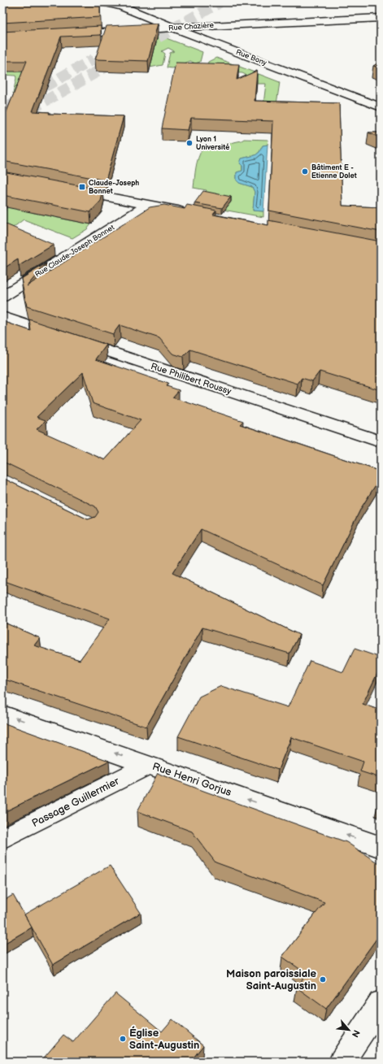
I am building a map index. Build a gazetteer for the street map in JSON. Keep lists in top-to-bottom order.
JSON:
{
  "streets": {
    "street": [
      "Rue Chazière",
      "Rue Bony",
      "Rue Claude-Joseph Bonnet",
      "Rue Philibert Roussy",
      "Rue Henri Gorjus",
      "Passage Guillermier"
    ]
  },
  "crossings": [
    ["Rue Chazière", "Rue Bony"],
    ["Rue Henri Gorjus", "Passage Guillermier"]
  ],
  "one_way": ["Rue Henri Gorjus"],
  "places": {
    "other": [
      "Lyon 1 Université",
      "Bâtiment E - Etienne Dolet",
      "Maison paroissiale Saint-Augustin",
      "Église Saint-Augustin"
    ],
    "transit": ["Claude-Joseph Bonnet"]
  },
  "north": "bottom right"
}
